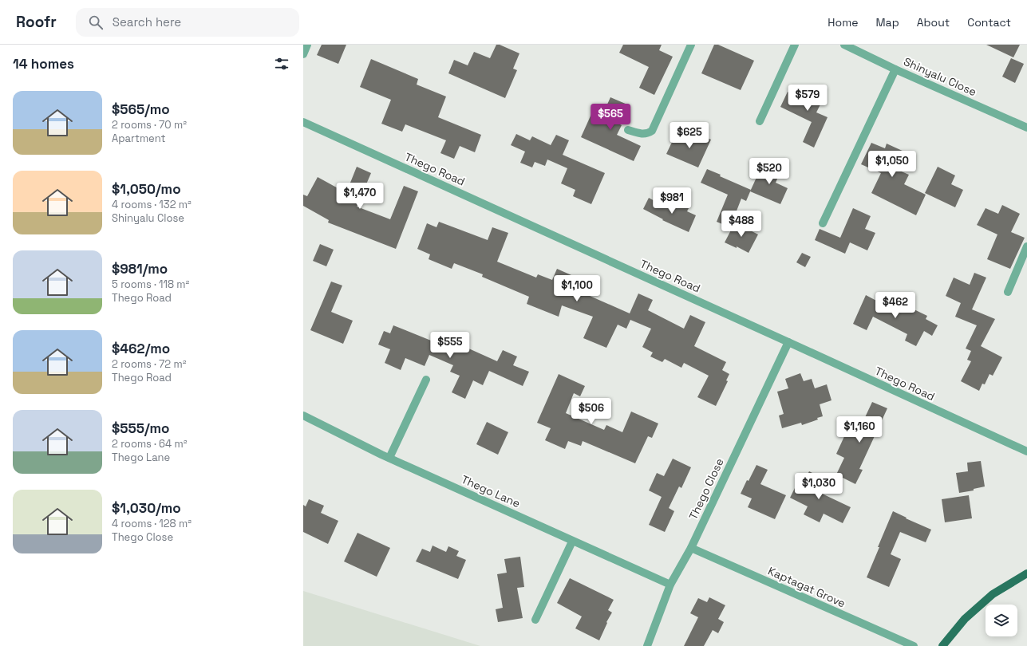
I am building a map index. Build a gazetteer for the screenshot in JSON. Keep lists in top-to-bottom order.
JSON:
{
  "streets": {
    "street": [
      "Shinyalu Close",
      "Thego Road",
      "Thego Close",
      "Thego Lane",
      "Kaptagat Grove"
    ]
  },
  "crossings": [
    ["Thego Road", "Thego Close"],
    ["Thego Close", "Thego Lane"],
    ["Thego Close", "Kaptagat Grove"]
  ],
  "page": {
    "header": "Roofr",
    "search": "Search here",
    "nav": [
      "Home",
      "Map",
      "About",
      "Contact"
    ],
    "heading": "14 homes",
    "list": [
      {
        "name": "$565/mo",
        "note": "2 rooms · 70 m² · Apartment"
      },
      {
        "name": "$1,050/mo",
        "note": "4 rooms · 132 m² · Shinyalu Close"
      },
      {
        "name": "$981/mo",
        "note": "5 rooms · 118 m² · Thego Road"
      },
      {
        "name": "$462/mo",
        "note": "2 rooms · 72 m² · Thego Road"
      },
      {
        "name": "$555/mo",
        "note": "2 rooms · 64 m² · Thego Lane"
      },
      {
        "name": "$1,030/mo",
        "note": "4 rooms · 128 m² · Thego Close"
      }
    ],
    "price": [
      "$579",
      "$565",
      "$625",
      "$1,050",
      "$520",
      "$1,470",
      "$981",
      "$488",
      "$1,100",
      "$462",
      "$555",
      "$506",
      "$1,160",
      "$1,030"
    ]
  }
}
